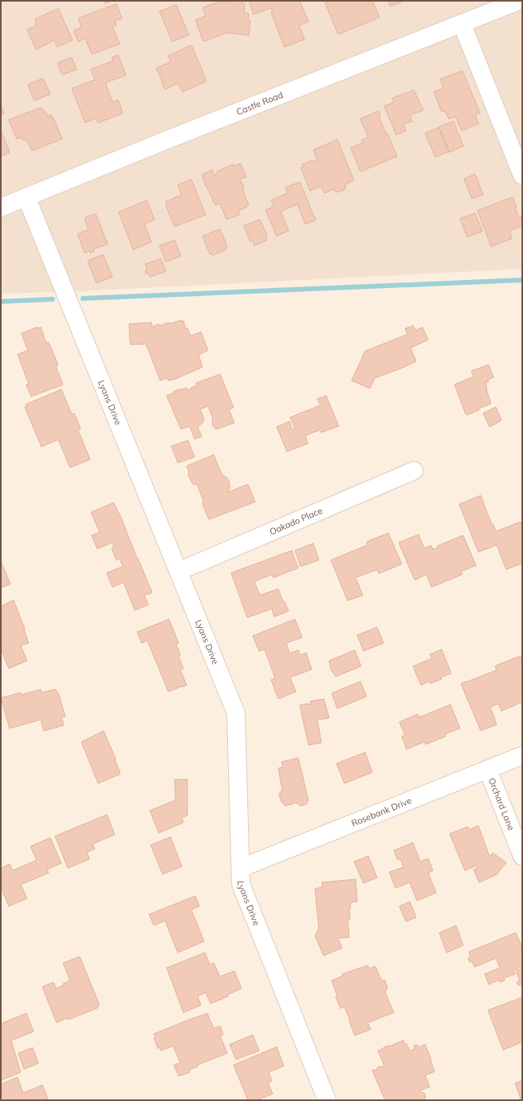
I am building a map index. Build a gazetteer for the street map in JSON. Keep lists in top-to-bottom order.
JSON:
{
  "streets": {
    "street": [
      "Castle Road",
      "Lyans Drive",
      "Oakado Place",
      "Orchard Lane",
      "Rosebank Drive"
    ]
  },
  "crossings": [
    ["Castle Road", "Lyans Drive"],
    ["Lyans Drive", "Oakado Place"],
    ["Lyans Drive", "Rosebank Drive"],
    ["Orchard Lane", "Rosebank Drive"]
  ]
}
